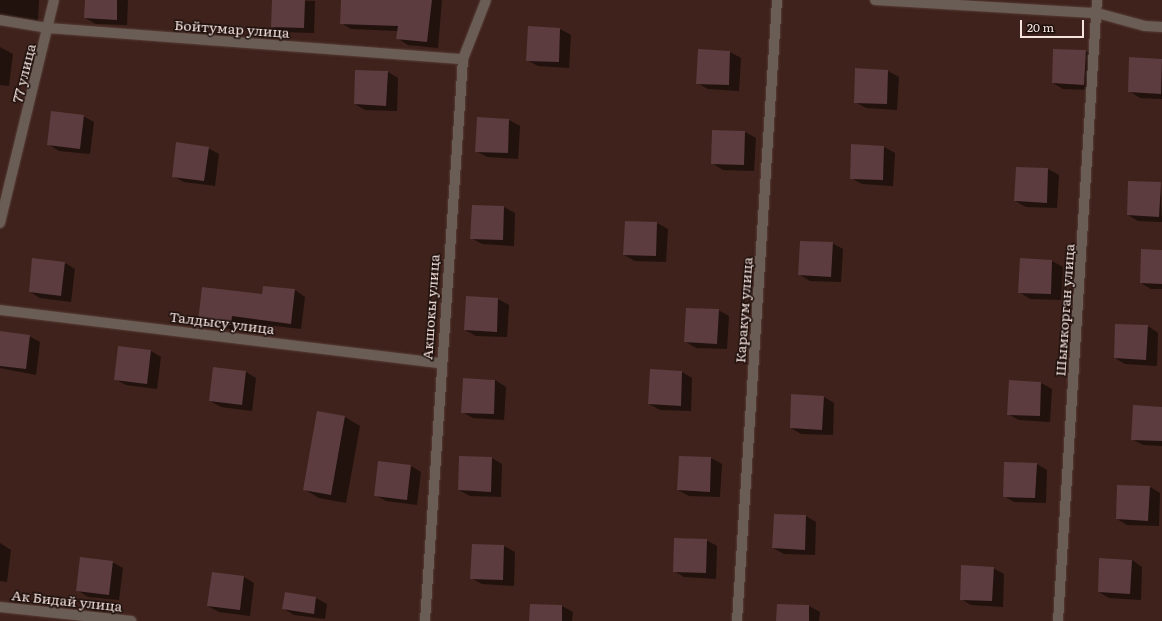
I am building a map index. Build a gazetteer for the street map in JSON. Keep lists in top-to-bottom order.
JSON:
{
  "streets": {
    "street": [
      "Бойтумар улица",
      "77 улица",
      "Акшокы улица",
      "Каракум улица",
      "Шымкорган улица",
      "Талдысу улица",
      "Ак Бидай улица"
    ]
  },
  "crossings": [
    ["Бойтумар улица", "77 улица"],
    ["Бойтумар улица", "Акшокы улица"],
    ["Акшокы улица", "Талдысу улица"]
  ],
  "scale_bar": "20 m"
}
